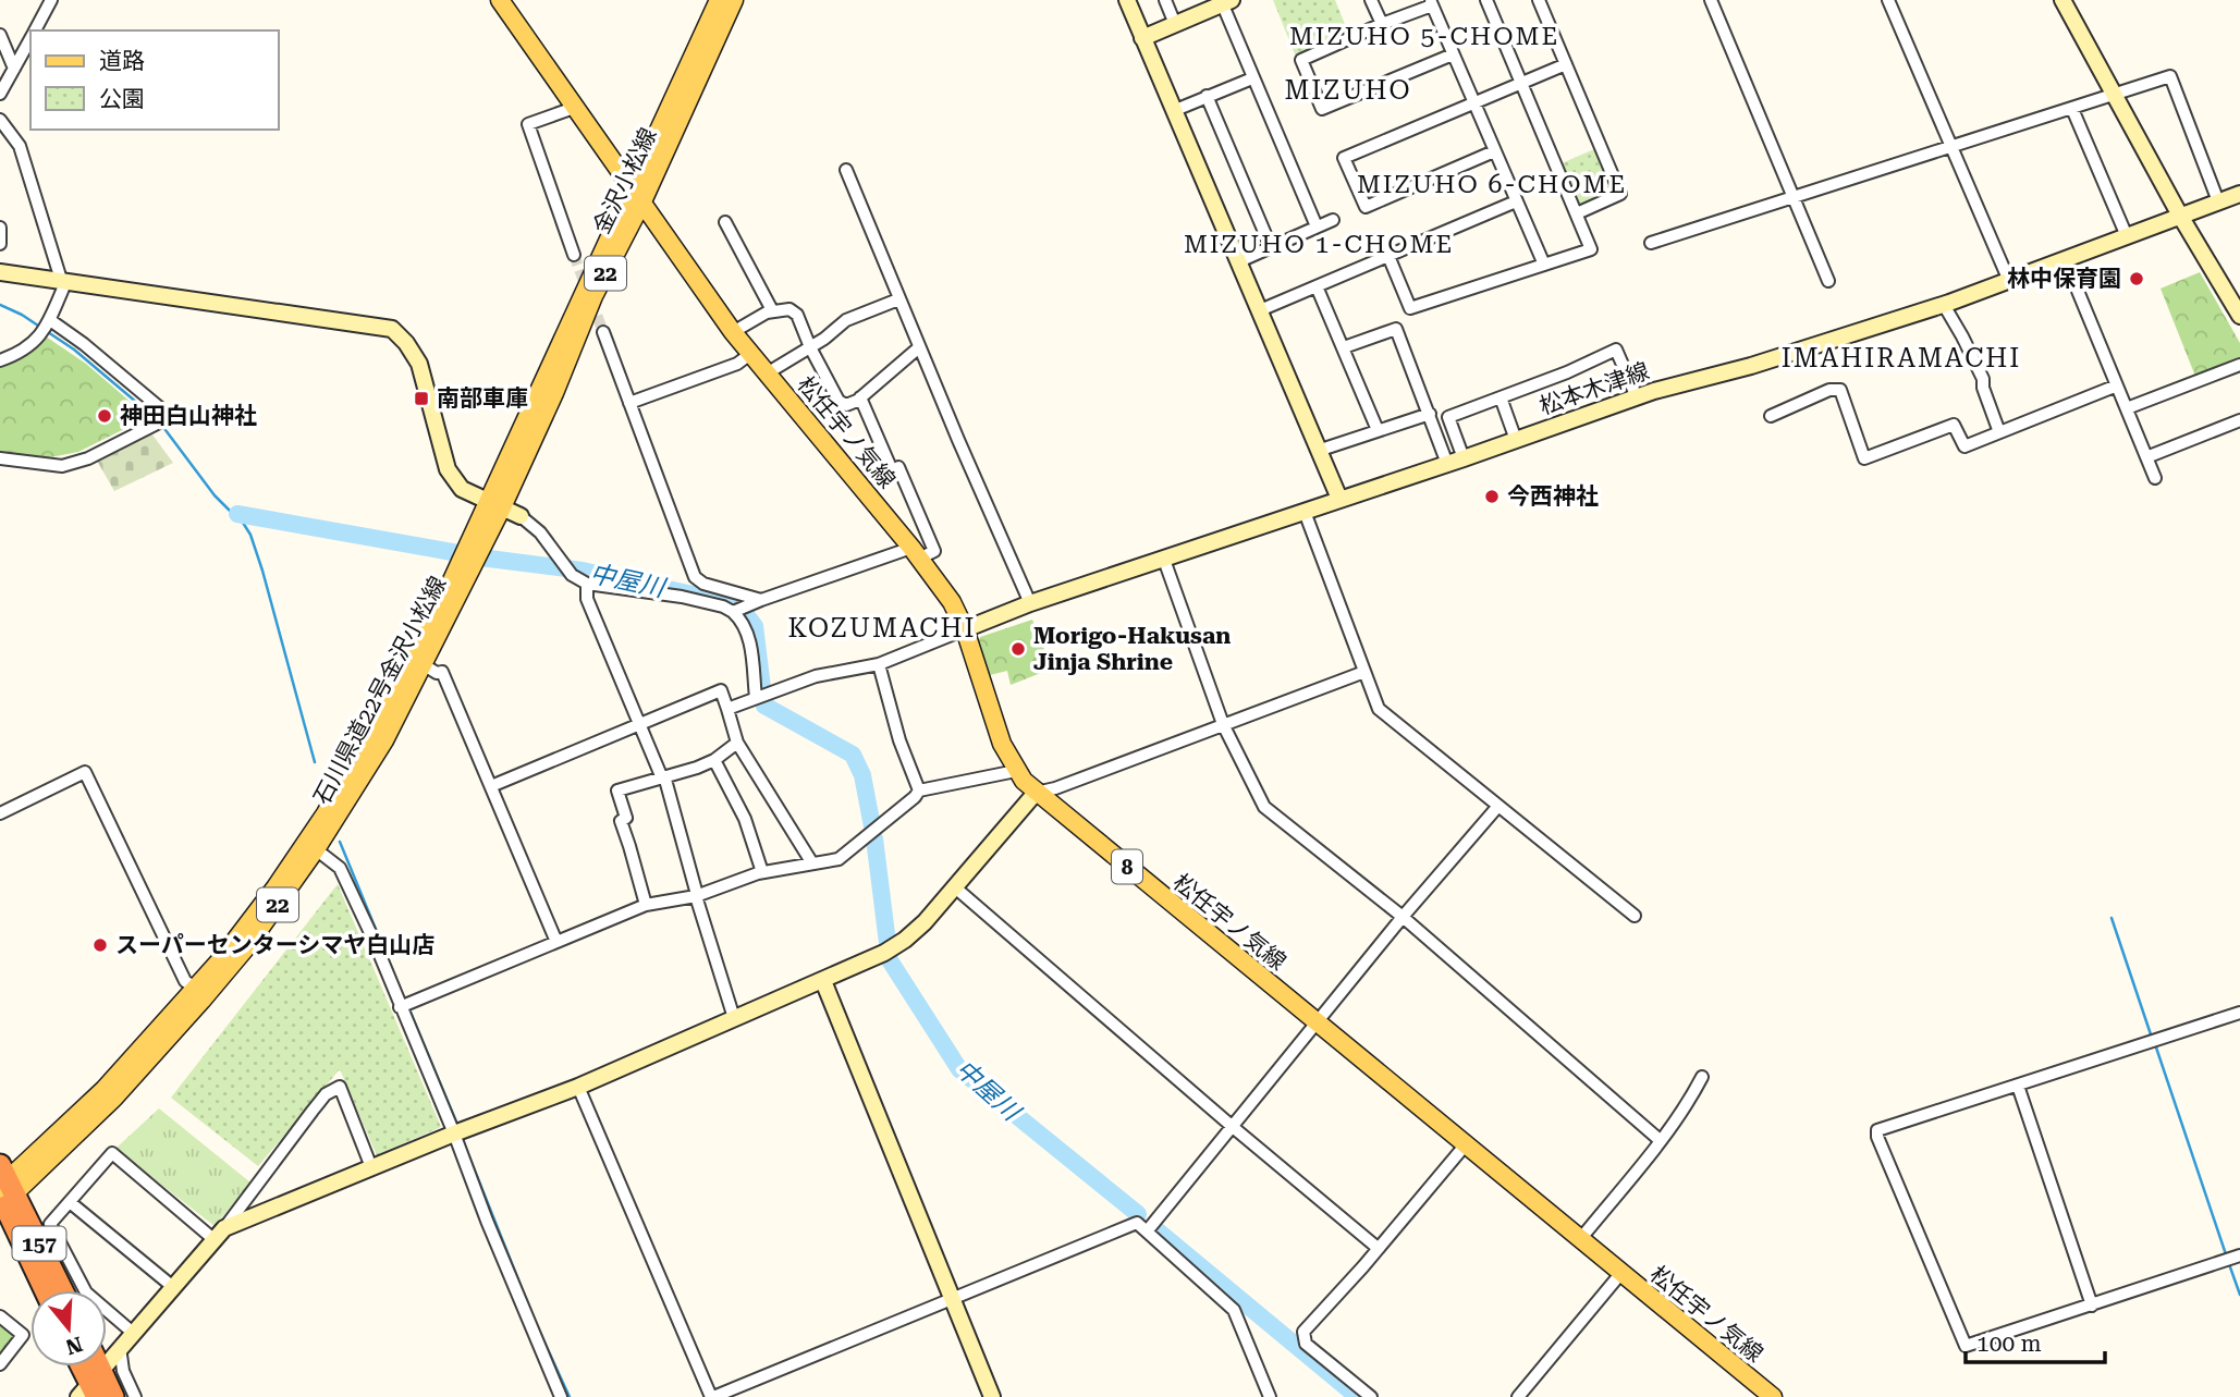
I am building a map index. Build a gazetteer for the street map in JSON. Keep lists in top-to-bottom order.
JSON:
{
  "streets": {
    "highway": ["157"],
    "main road": [
      "金沢小松線",
      "22",
      "松任宇ノ気線",
      "石川県道22号金沢小松線",
      "8"
    ],
    "street": ["松本木津線"]
  },
  "crossings": [
    ["金沢小松線", "松任宇ノ気線"],
    ["金沢小松線", "石川県道22号金沢小松線"],
    ["松本木津線", "松任宇ノ気線"],
    ["石川県道22号金沢小松線", "157"]
  ],
  "districts": [
    "MIZUHO 5-CHOME",
    "MIZUHO",
    "MIZUHO 6-CHOME",
    "MIZUHO 1-CHOME",
    "IMAHIRAMACHI",
    "KOZUMACHI"
  ],
  "water": ["中屋川"],
  "places": {
    "other": [
      "林中保育園",
      "神田白山神社",
      "今西神社",
      "Morigo-Hakusan Jinja Shrine",
      "スーパーセンターシマヤ白山店"
    ],
    "transit": ["南部車庫"]
  },
  "legend": ["道路", "公園"],
  "scale_bar": "100 m",
  "north": "bottom"
}
